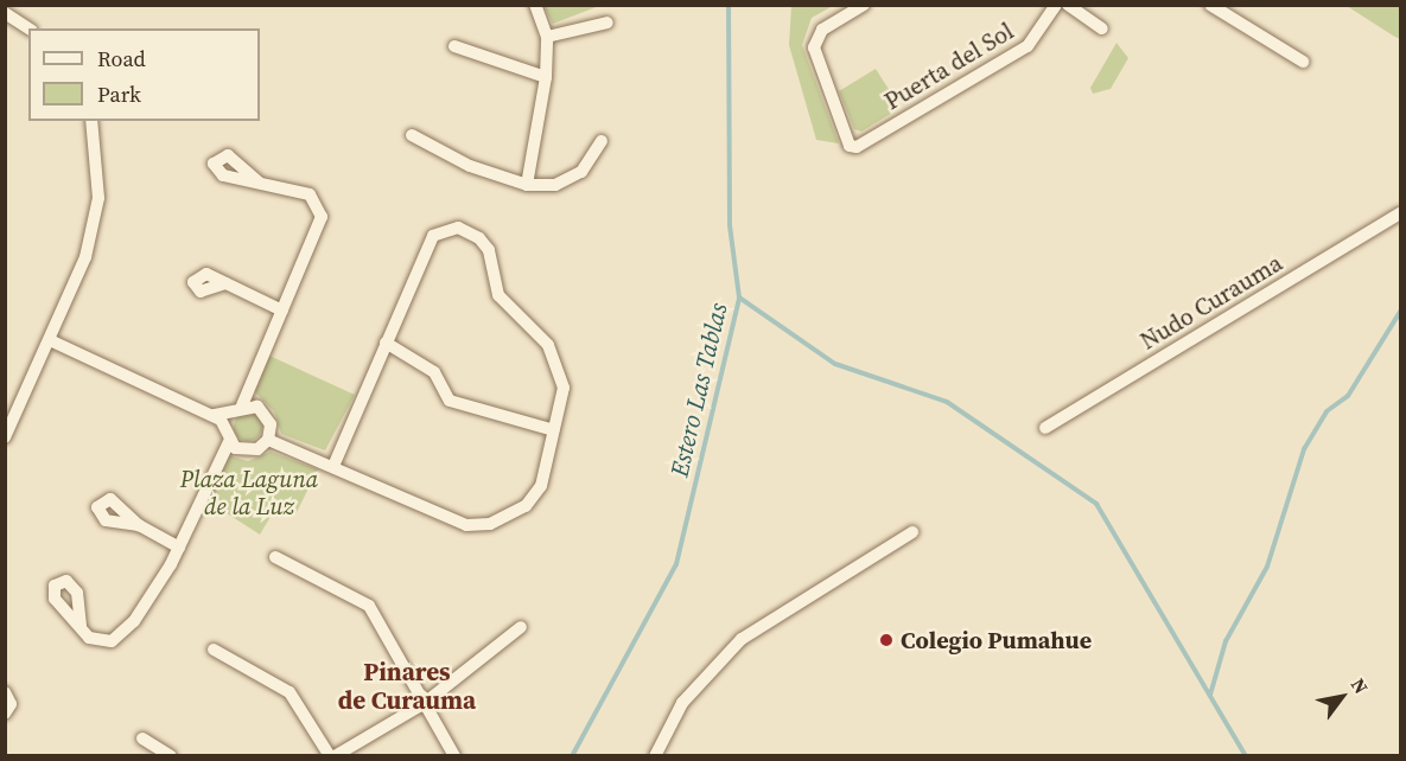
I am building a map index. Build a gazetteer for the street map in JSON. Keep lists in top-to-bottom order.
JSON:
{
  "streets": {
    "street": ["Puerta del Sol", "Nudo Curauma"]
  },
  "districts": ["Pinares de Curauma"],
  "water": ["Estero Las Tablas"],
  "parks": ["Plaza Laguna de la Luz"],
  "places": ["Colegio Pumahue"],
  "legend": ["Road", "Park"],
  "north": "top right"
}
